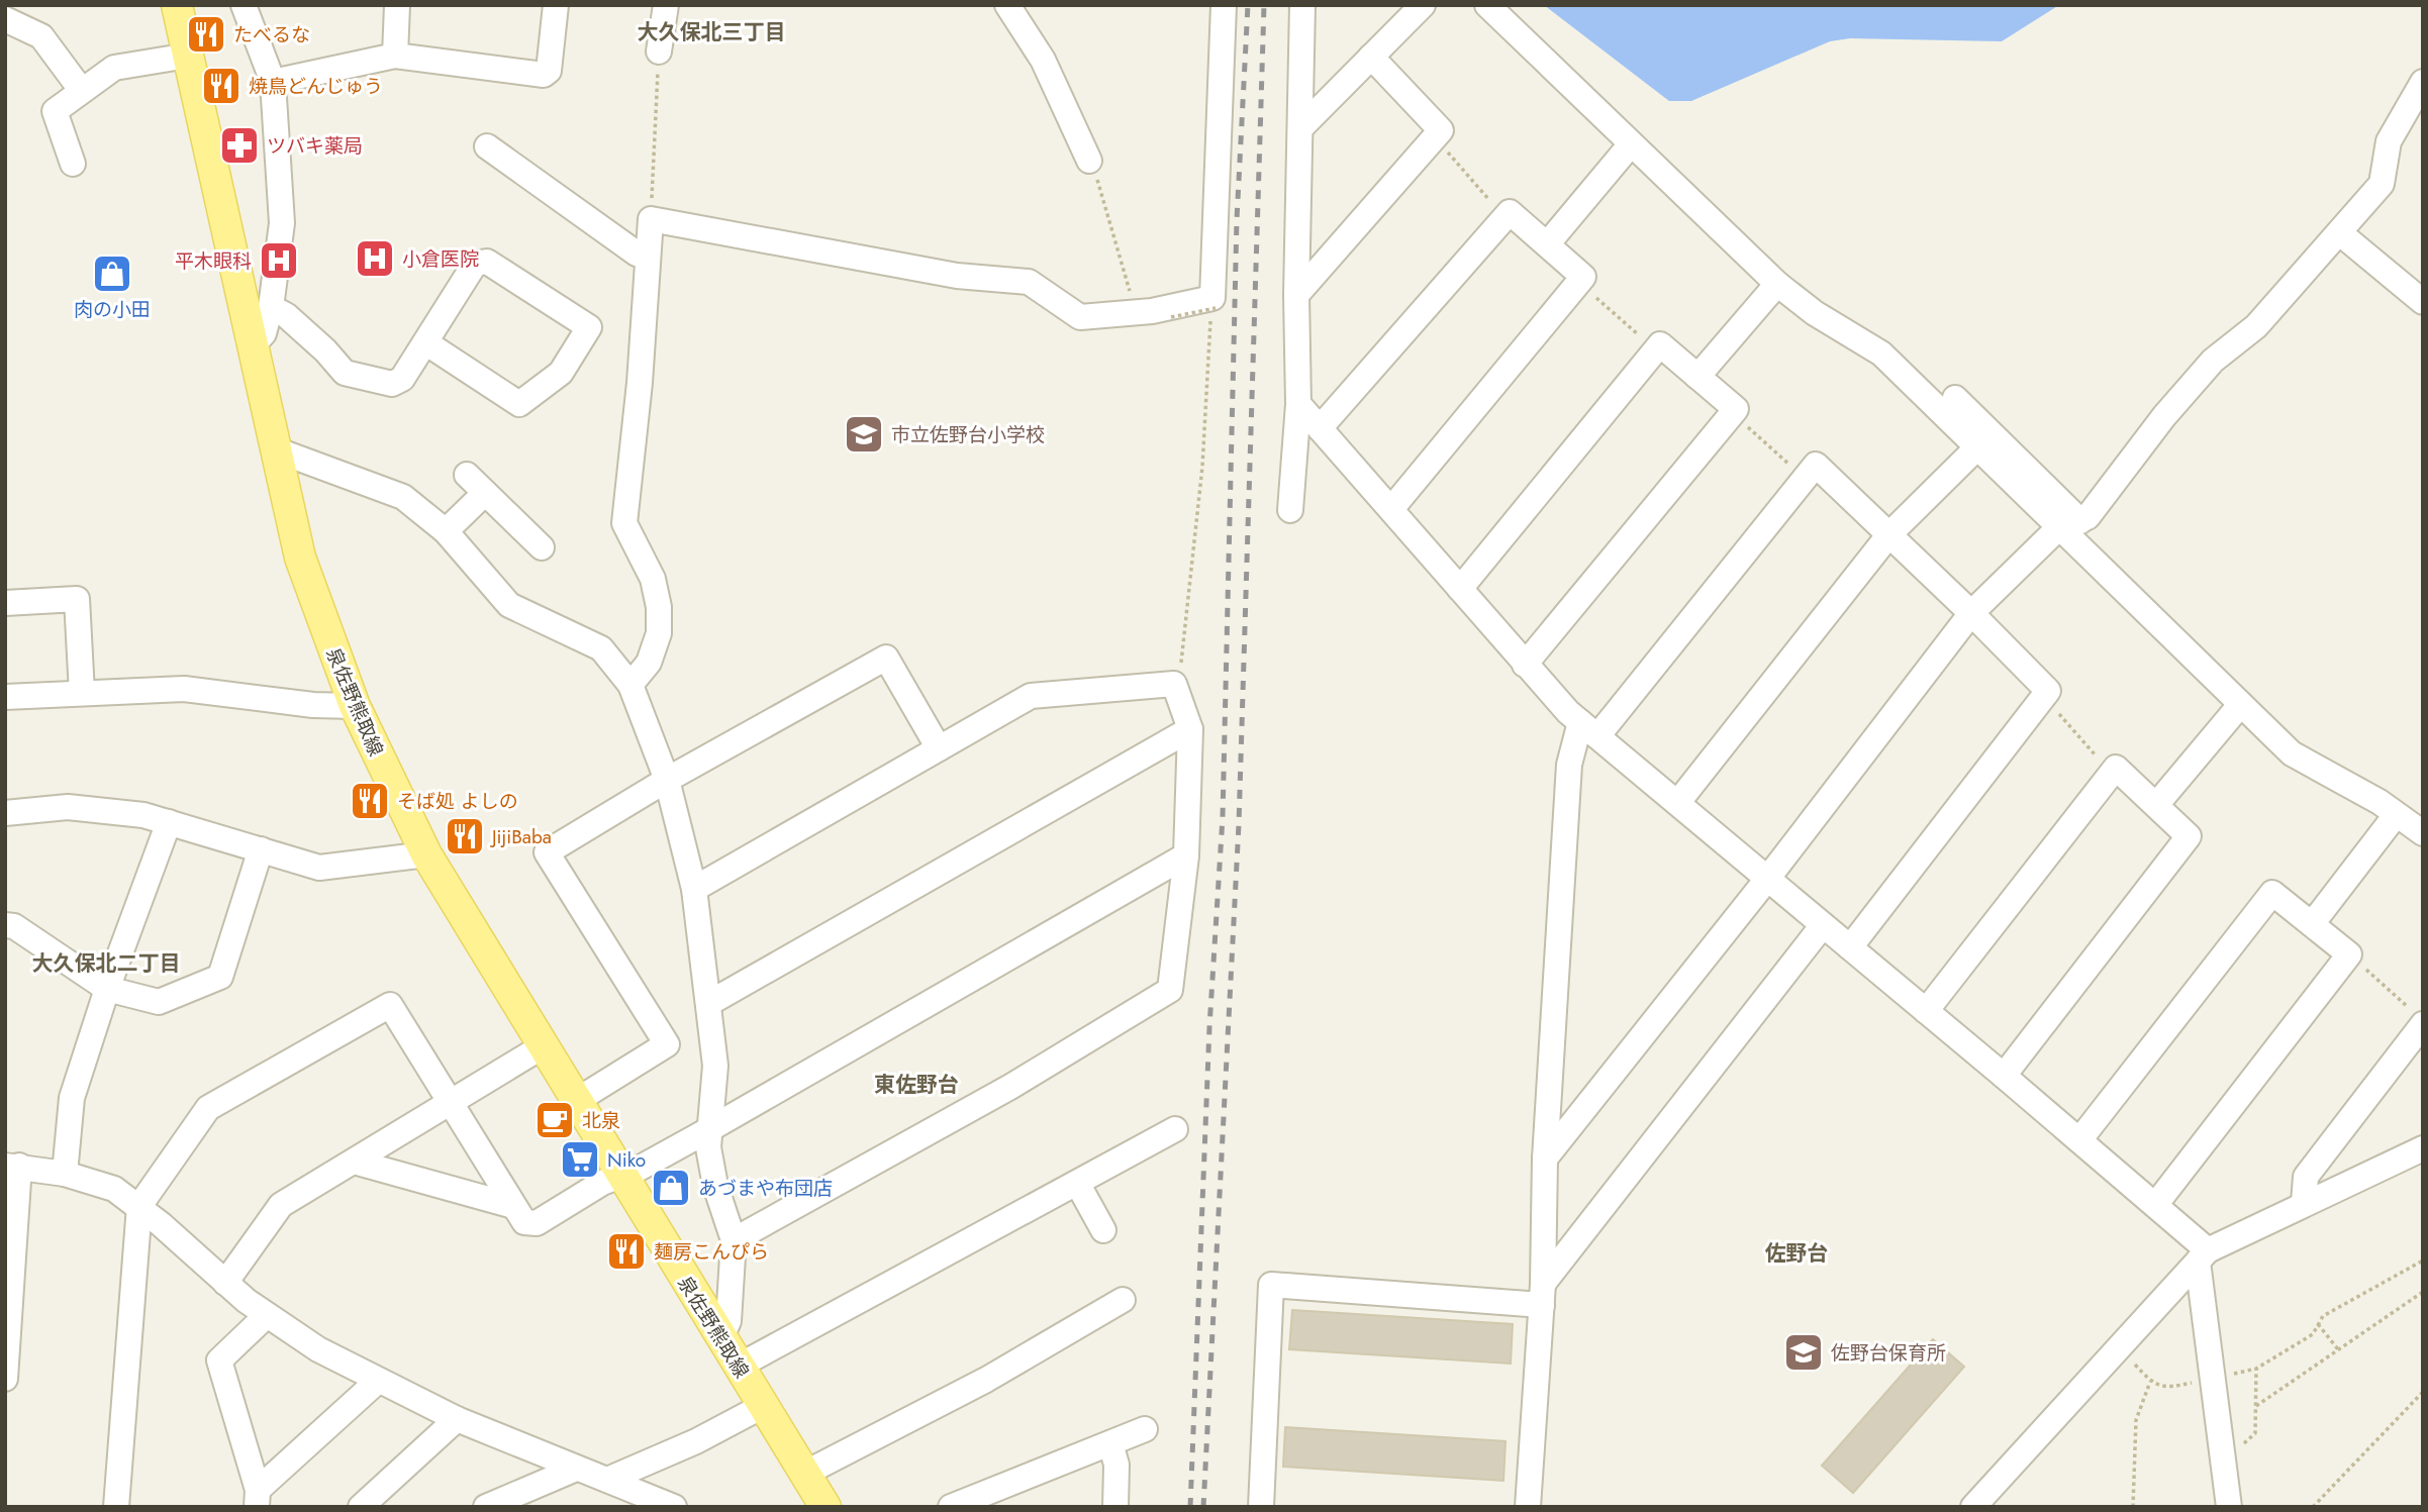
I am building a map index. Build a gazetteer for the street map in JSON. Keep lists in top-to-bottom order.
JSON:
{
  "streets": {
    "main road": ["泉佐野熊取線"]
  },
  "districts": [
    "大久保北三丁目",
    "大久保北二丁目",
    "東佐野台",
    "佐野台"
  ],
  "places": {
    "restaurant": [
      "たべるな",
      "焼鳥どんじゅう",
      "そば処 よしの",
      "JijiBaba",
      "麺房こんぴら"
    ],
    "pharmacy": ["ツバキ薬局"],
    "hospital": ["小倉医院", "平木眼科"],
    "shop": ["肉の小田", "あづまや布団店"],
    "school or university": ["市立佐野台小学校", "佐野台保育所"],
    "cafe": ["北泉"],
    "supermarket": ["Niko"]
  }
}
